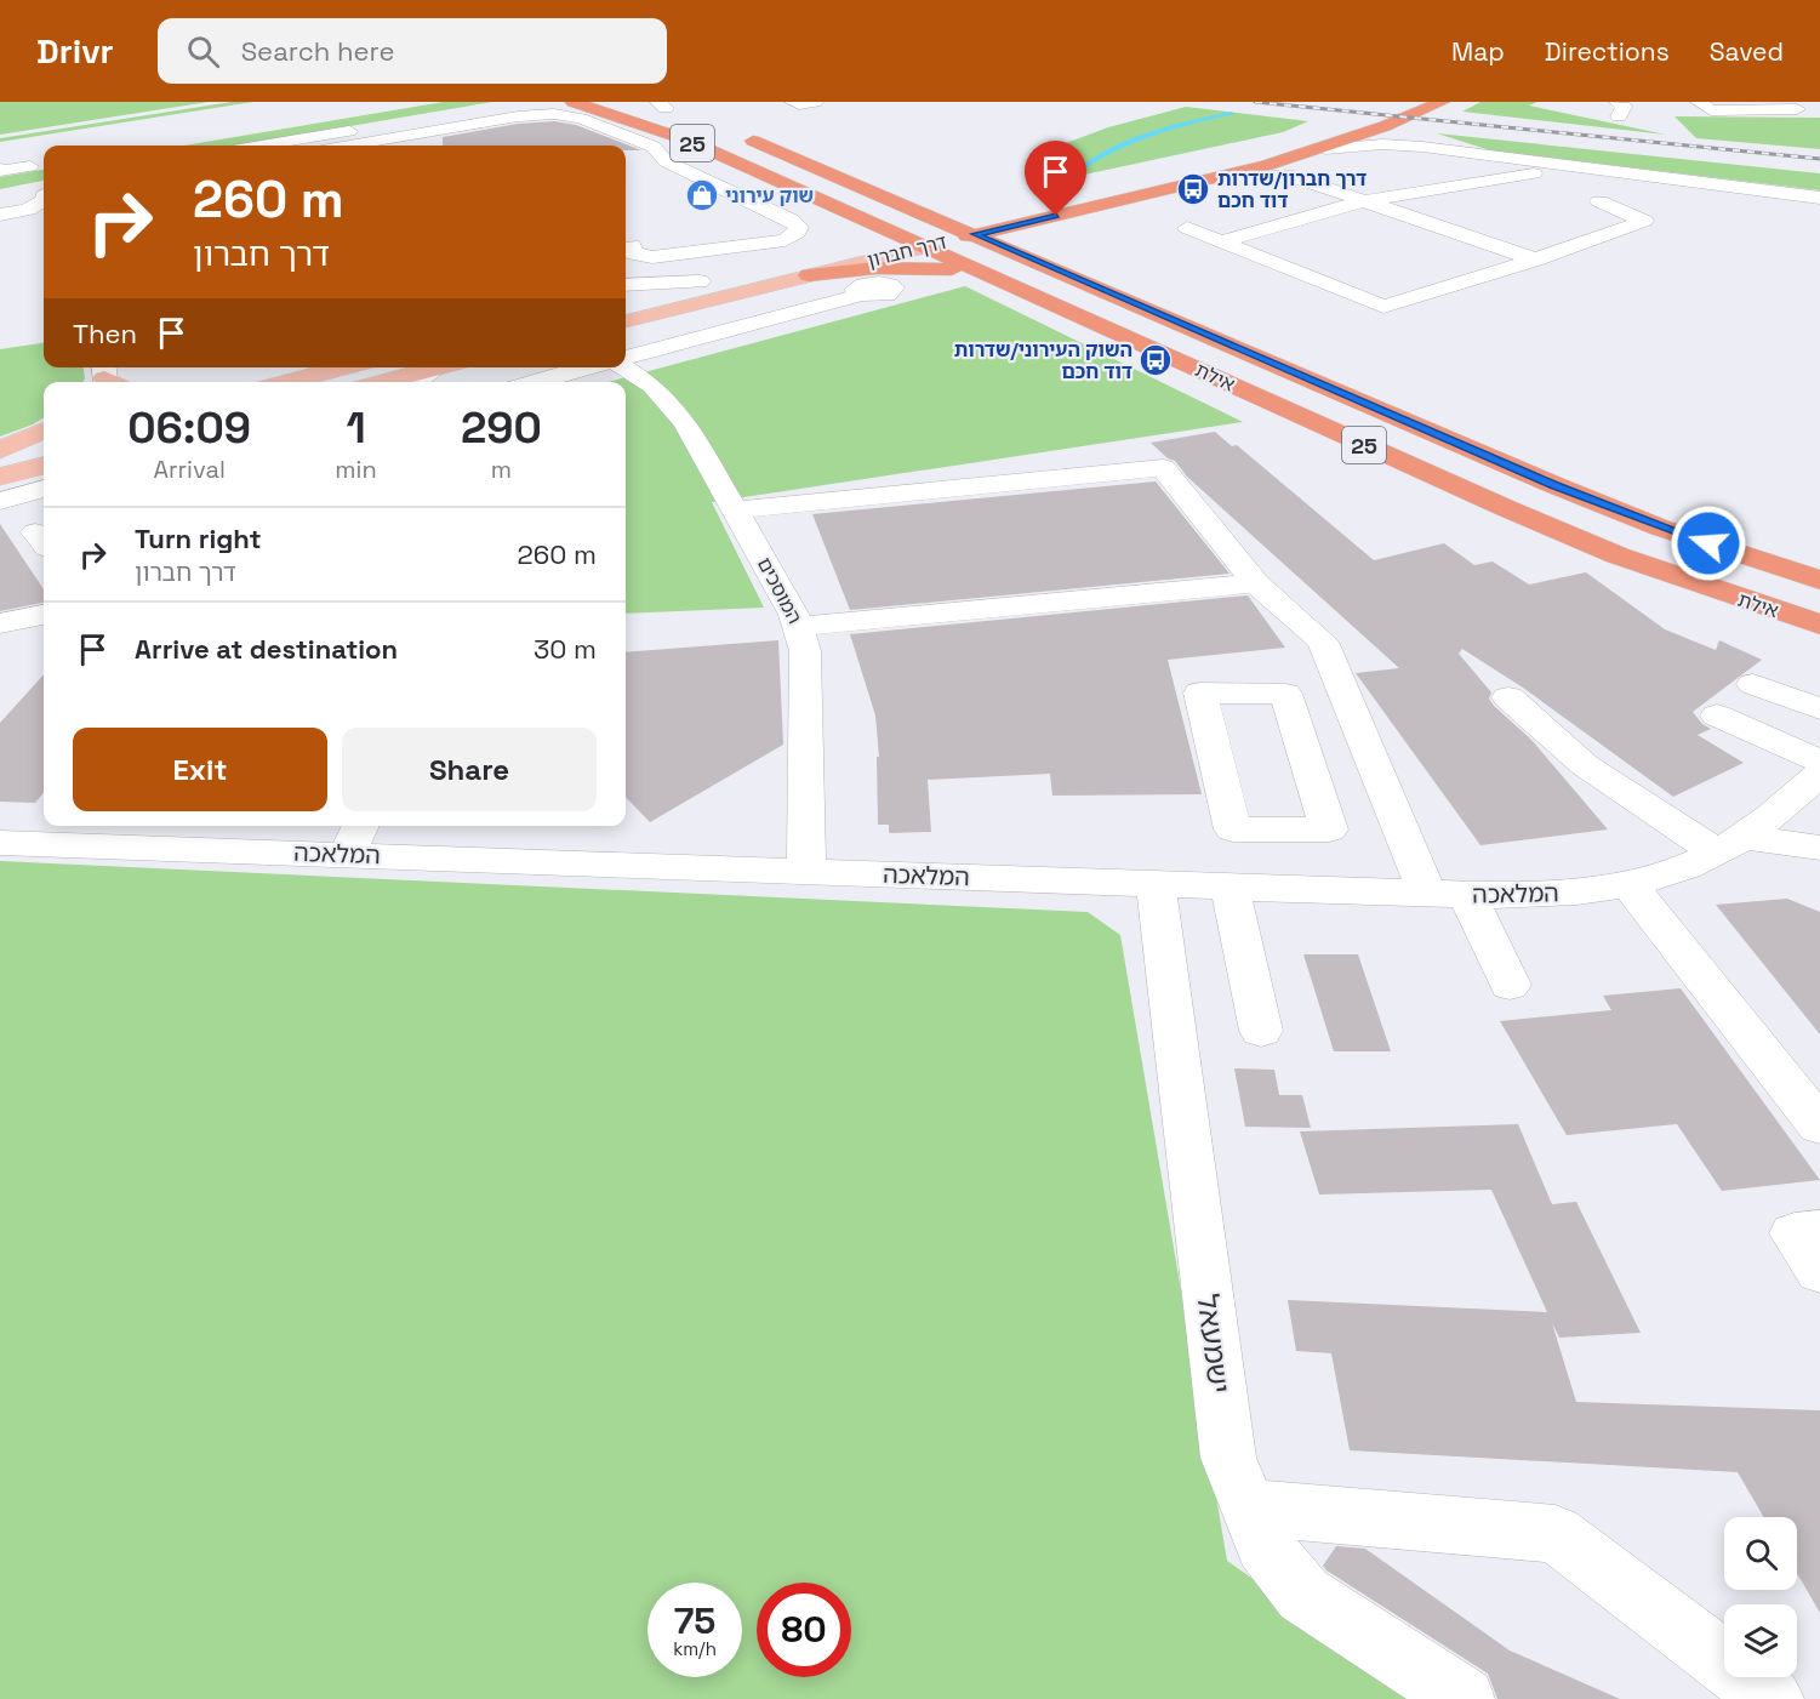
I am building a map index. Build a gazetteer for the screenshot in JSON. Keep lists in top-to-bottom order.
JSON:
{
  "streets": {
    "highway": ["25", "דרך חברון", "אילת"],
    "street": ["המוסכים", "המלאכה", "ישמעאל"]
  },
  "crossings": [
    ["דרך חברון", "אילת"],
    ["המוסכים", "המלאכה"],
    ["המלאכה", "ישמעאל"]
  ],
  "places": {
    "bus stop": ["דרך חברון/שדרות דוד חכם", "השוק העירוני/שדרות דוד חכם"],
    "shop": ["שוק עירוני"]
  },
  "page": {
    "header": "Drivr",
    "search": "Search here",
    "nav": ["Map", "Directions", "Saved"],
    "turn": ["260 m", "דרך חברון"],
    "then": "Then",
    "eta": [
      "06:09",
      "Arrival",
      "1",
      "min",
      "290",
      "m"
    ],
    "list": [
      {
        "name": "Turn right",
        "note": "דרך חברון",
        "value": "260 m"
      },
      {
        "name": "Arrive at destination",
        "value": "30 m"
      }
    ],
    "buttons": ["Exit", "Share"],
    "speed": "75 km/h",
    "limit": "80"
  }
}
